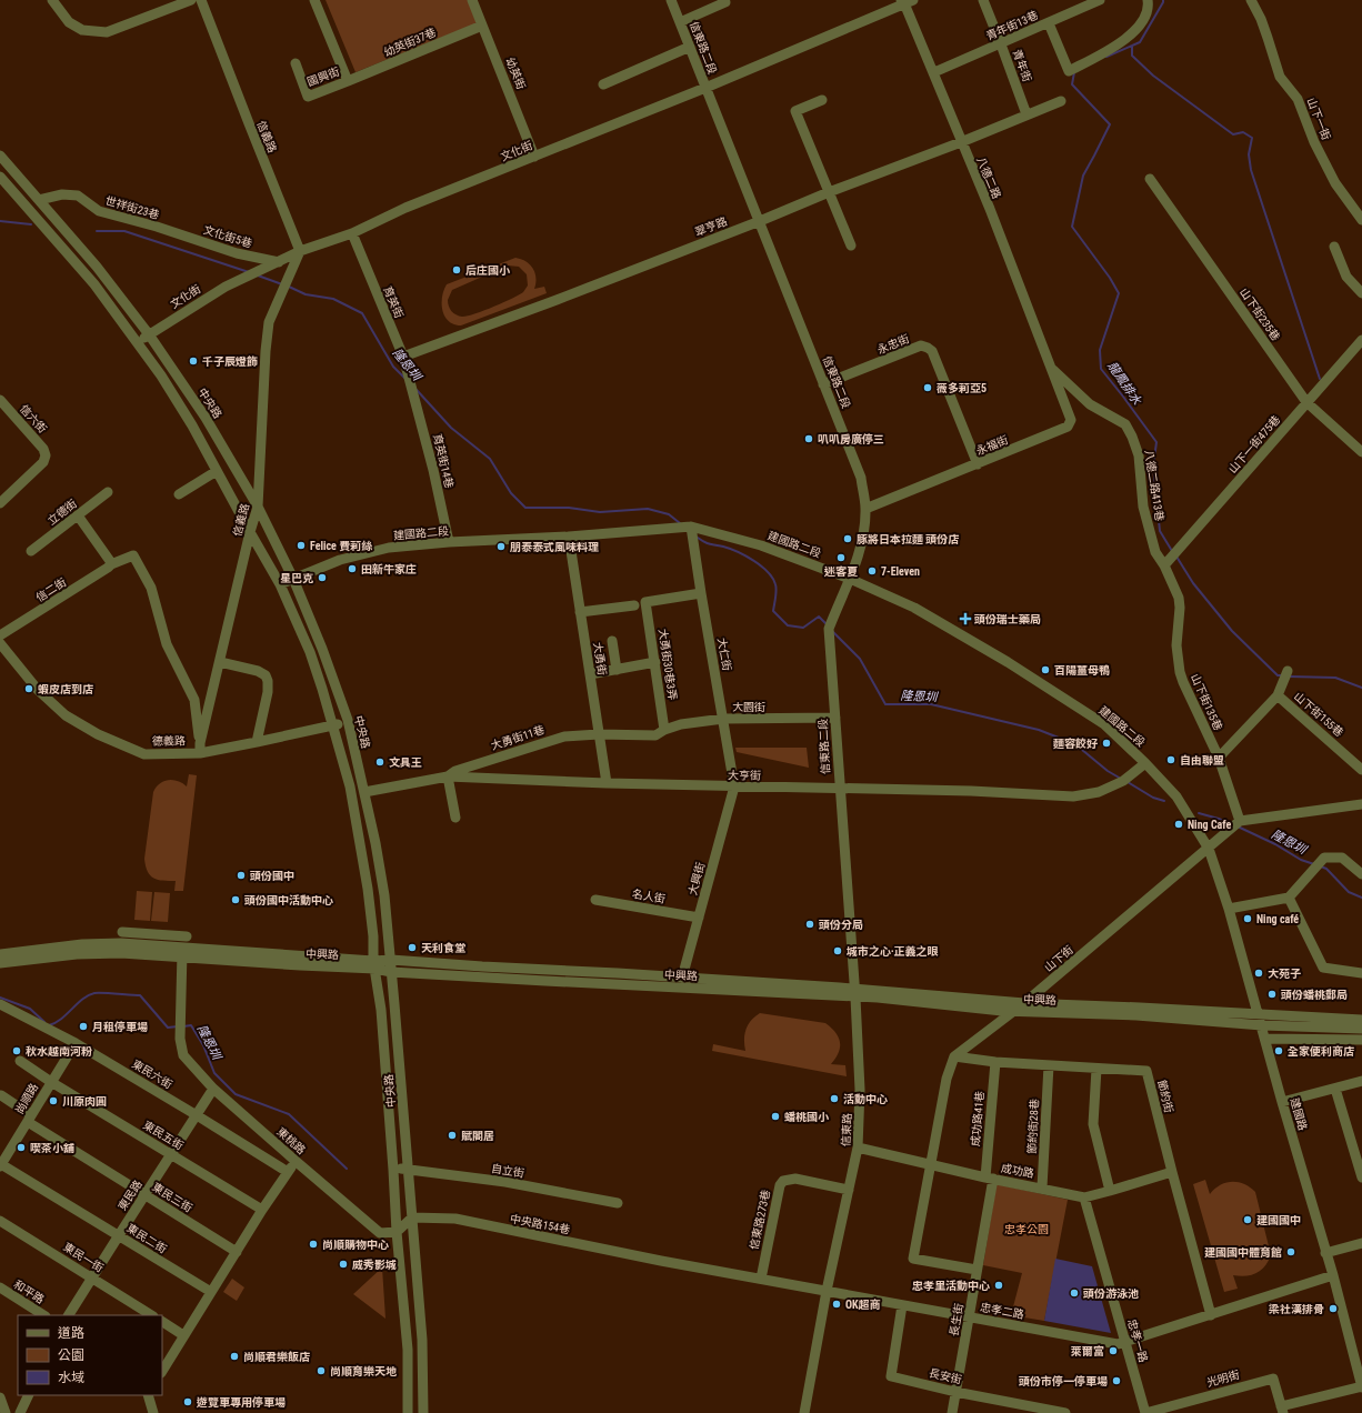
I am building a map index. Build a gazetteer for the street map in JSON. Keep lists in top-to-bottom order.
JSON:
{
  "streets": {
    "street": [
      "青年街13巷",
      "幼英街37巷",
      "信東路二段",
      "青年街",
      "幼英街",
      "國興街",
      "山下一街",
      "信義路",
      "文化街",
      "八德二路",
      "世祥街23巷",
      "翠亨路",
      "文化街5巷",
      "育英街",
      "山下街235巷",
      "永忠街",
      "中央路",
      "信六街",
      "山下一街475巷",
      "永福街",
      "育英街14巷",
      "八德二路413巷",
      "立德街",
      "建國路二段",
      "信二街",
      "大仁街",
      "大勇街",
      "大勇街30巷3弄",
      "山下街135巷",
      "大園街",
      "山下街155巷",
      "大勇街11巷",
      "德義路",
      "大亨街",
      "大興街",
      "名人街",
      "中興路",
      "山下街",
      "東民六街",
      "節約街",
      "尚順路",
      "建國路",
      "成功路41巷",
      "節約街28巷",
      "信東路",
      "東民五街",
      "東桃路",
      "自立街",
      "成功路",
      "東民路",
      "東民三街",
      "信東路273巷",
      "中央路154巷",
      "東民二街",
      "東民一街",
      "和平路",
      "忠孝二路",
      "長生街",
      "忠孝一路",
      "長安街",
      "光明街"
    ]
  },
  "crossings": [
    ["青年街13巷", "青年街"],
    ["青年街13巷", "八德二路"],
    ["幼英街37巷", "幼英街"],
    ["幼英街37巷", "國興街"],
    ["信東路二段", "文化街"],
    ["信東路二段", "翠亨路"],
    ["信東路二段", "永忠街"],
    ["信東路二段", "永福街"],
    ["信東路二段", "建國路二段"],
    ["信東路二段", "大園街"],
    ["信東路二段", "大亨街"],
    ["信東路二段", "信東路"],
    ["青年街", "翠亨路"],
    ["幼英街", "文化街"],
    ["信義路", "文化街"],
    ["信義路", "中央路"],
    ["信義路", "信二街"],
    ["信義路", "德義路"],
    ["文化街", "八德二路"],
    ["文化街", "文化街5巷"],
    ["文化街", "育英街"],
    ["文化街", "中央路"],
    ["八德二路", "翠亨路"],
    ["八德二路", "永福街"],
    ["八德二路", "八德二路413巷"],
    ["世祥街23巷", "文化街5巷"],
    ["世祥街23巷", "中央路"],
    ["翠亨路", "育英街"],
    ["育英街", "育英街14巷"],
    ["山下街235巷", "山下一街475巷"],
    ["永忠街", "永福街"],
    ["中央路", "建國路二段"],
    ["中央路", "德義路"],
    ["中央路", "大亨街"],
    ["中央路", "中興路"],
    ["中央路", "東桃路"],
    ["中央路", "自立街"],
    ["中央路", "中央路154巷"],
    ["山下一街475巷", "八德二路413巷"],
    ["山下一街475巷", "山下街135巷"],
    ["永福街", "八德二路413巷"],
    ["育英街14巷", "建國路二段"],
    ["八德二路413巷", "山下街135巷"],
    ["建國路二段", "大仁街"],
    ["建國路二段", "大勇街"],
    ["建國路二段", "大亨街"],
    ["建國路二段", "山下街"],
    ["建國路二段", "建國路"],
    ["信二街", "德義路"],
    ["大仁街", "大勇街30巷3弄"],
    ["大仁街", "大園街"],
    ["大仁街", "大亨街"],
    ["大仁街", "大興街"],
    ["大勇街", "大園街"],
    ["大勇街", "大勇街11巷"],
    ["大勇街", "大亨街"],
    ["大勇街30巷3弄", "大園街"],
    ["山下街135巷", "山下街"],
    ["大園街", "大勇街11巷"],
    ["大勇街11巷", "大亨街"],
    ["大亨街", "大興街"],
    ["大亨街", "信東路"],
    ["大興街", "名人街"],
    ["大興街", "中興路"],
    ["中興路", "山下街"],
    ["中興路", "建國路"],
    ["中興路", "信東路"],
    ["中興路", "東桃路"],
    ["山下街", "節約街"],
    ["山下街", "建國路"],
    ["東民六街", "尚順路"],
    ["東民六街", "東民路"],
    ["節約街", "成功路41巷"],
    ["節約街", "節約街28巷"],
    ["節約街", "成功路"],
    ["節約街", "忠孝二路"],
    ["尚順路", "東民五街"],
    ["尚順路", "東民三街"],
    ["尚順路", "東民二街"],
    ["建國路", "忠孝二路"],
    ["成功路41巷", "成功路"],
    ["成功路41巷", "長生街"],
    ["節約街28巷", "成功路"],
    ["信東路", "成功路"],
    ["信東路", "信東路273巷"],
    ["信東路", "忠孝二路"],
    ["東民五街", "東民路"],
    ["東桃路", "東民路"],
    ["成功路", "長生街"],
    ["成功路", "忠孝一路"],
    ["東民路", "東民三街"],
    ["東民路", "東民二街"],
    ["東民路", "東民一街"],
    ["信東路273巷", "忠孝二路"],
    ["中央路154巷", "忠孝二路"],
    ["忠孝二路", "長生街"],
    ["忠孝二路", "忠孝一路"],
    ["忠孝二路", "長安街"],
    ["長生街", "長安街"],
    ["忠孝一路", "光明街"]
  ],
  "water": ["隆恩圳", "龍鳳排水"],
  "parks": ["忠孝公園"],
  "places": {
    "other": [
      "后庄國小",
      "千子辰燈飾",
      "薇多莉亞5",
      "叭叭房廣停三",
      "豚將日本拉麵 頭份店",
      "Felice 費莉絲",
      "朋泰泰式風味料理",
      "迷客夏",
      "田新牛家庄",
      "7-Eleven",
      "星巴克",
      "百陽薑母鴨",
      "蝦皮店到店",
      "麵容餃好",
      "自由聯盟",
      "文具王",
      "Ning Cafe",
      "頭份國中",
      "頭份國中活動中心",
      "Ning café",
      "頭份分局",
      "天利食堂",
      "城市之心‧正義之眼",
      "大苑子",
      "頭份蟠桃郵局",
      "月租停車場",
      "秋水越南河粉",
      "全家便利商店",
      "活動中心",
      "川原肉圓",
      "蟠桃國小",
      "賦閣居",
      "喫茶小舖",
      "建國國中",
      "尚順購物中心",
      "建國國中體育館",
      "威秀影城",
      "忠孝里活動中心",
      "頭份游泳池",
      "OK超商",
      "梁社漢排骨",
      "萊爾富",
      "尚順君樂飯店",
      "尚順育樂天地",
      "頭份市停一停車場",
      "遊覽車專用停車場"
    ],
    "health": ["頭份瑞士藥局"]
  },
  "legend": ["道路", "公園", "水域"]
}
